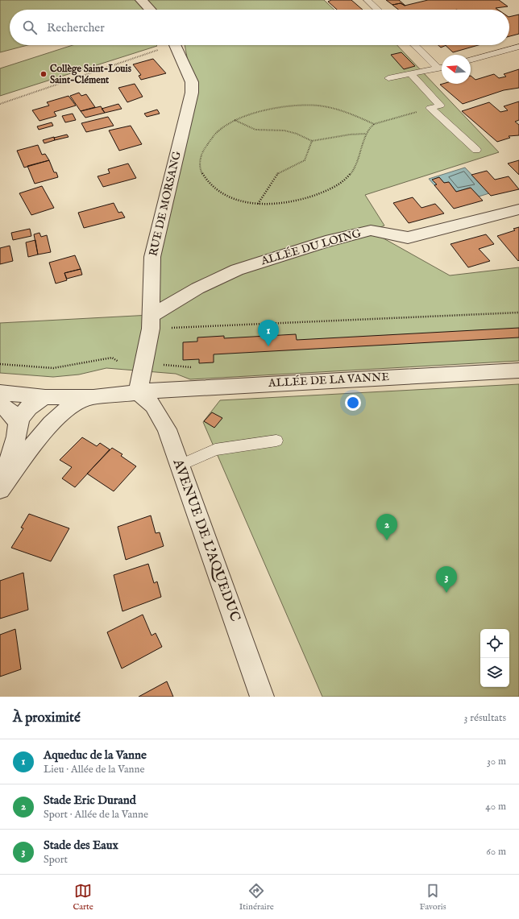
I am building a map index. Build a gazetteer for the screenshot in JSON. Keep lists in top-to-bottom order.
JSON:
{
  "streets": {
    "street": [
      "RUE DE MORSANG",
      "ALLÉE DU LOING",
      "ALLÉE DE LA VANNE",
      "AVENUE DE L'AQUEDUC"
    ]
  },
  "crossings": [
    ["RUE DE MORSANG", "ALLÉE DU LOING"],
    ["RUE DE MORSANG", "ALLÉE DE LA VANNE"],
    ["RUE DE MORSANG", "AVENUE DE L'AQUEDUC"],
    ["ALLÉE DE LA VANNE", "AVENUE DE L'AQUEDUC"]
  ],
  "places": ["Collège Saint-Louis Saint-Clément"],
  "north": "left",
  "page": {
    "search": "Rechercher",
    "pins": ["1", "2", "3"],
    "heading": ["À proximité", "3 résultats"],
    "list": [
      {
        "mark": "1",
        "name": "Aqueduc de la Vanne",
        "note": "Lieu · Allée de la Vanne",
        "value": "30 m"
      },
      {
        "mark": "2",
        "name": "Stade Eric Durand",
        "note": "Sport · Allée de la Vanne",
        "value": "40 m"
      },
      {
        "mark": "3",
        "name": "Stade des Eaux",
        "note": "Sport",
        "value": "60 m"
      }
    ],
    "nav": ["Carte", "Itinéraire", "Favoris"]
  }
}
